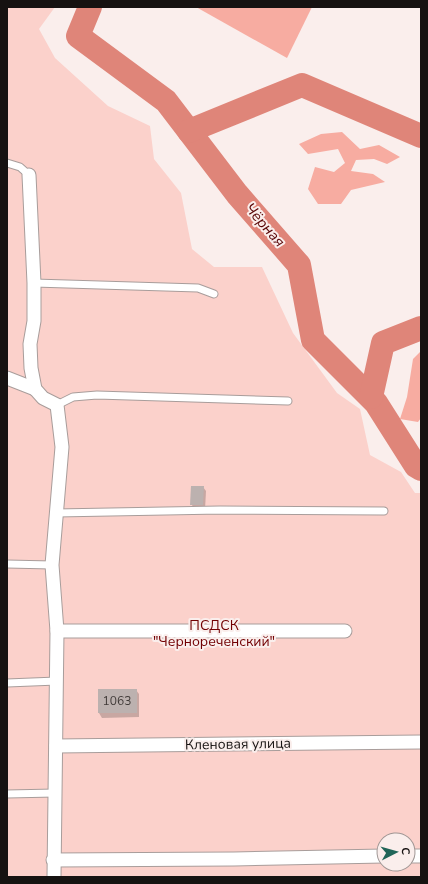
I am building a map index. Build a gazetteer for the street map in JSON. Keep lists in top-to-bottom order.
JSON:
{
  "streets": {
    "street": ["Кленовая улица"]
  },
  "water": ["Чёрная"],
  "parks": ["ПСДСК \"Чернореченский\""],
  "house_numbers": ["1063"],
  "north": "right"
}
